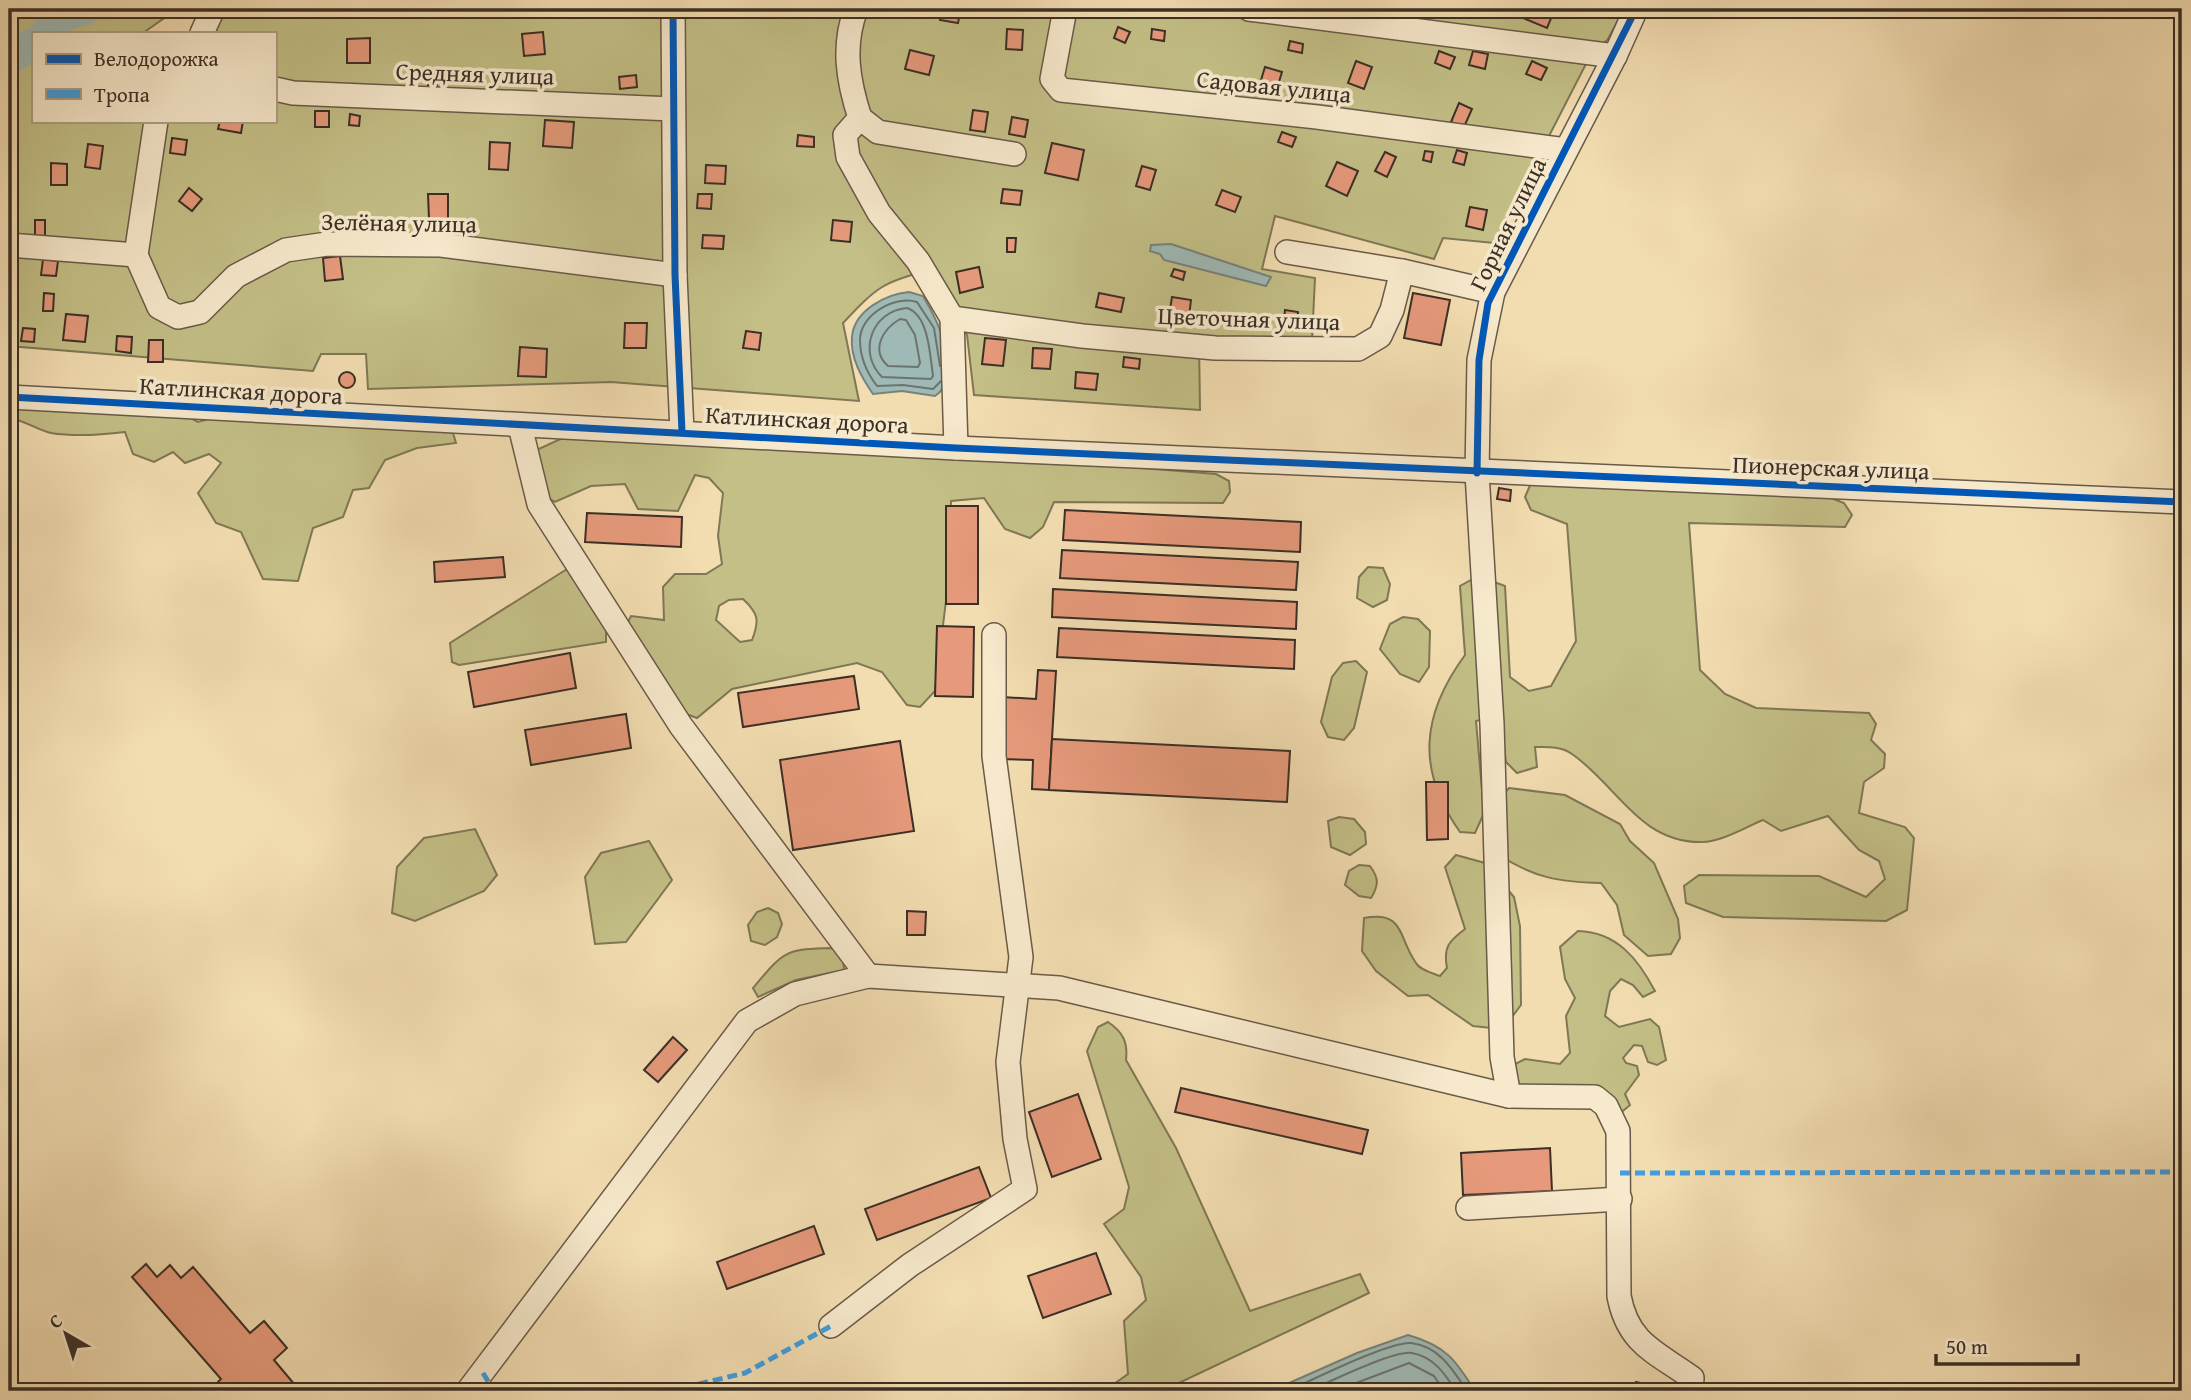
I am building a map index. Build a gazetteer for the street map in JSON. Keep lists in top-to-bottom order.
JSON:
{
  "streets": {
    "street": [
      "Средняя улица",
      "Садовая улица",
      "Зелёная улица",
      "Горная улица",
      "Цветочная улица",
      "Катлинская дорога",
      "Пионерская улица"
    ]
  },
  "crossings": [
    ["Садовая улица", "Горная улица"],
    ["Горная улица", "Катлинская дорога"],
    ["Горная улица", "Пионерская улица"],
    ["Катлинская дорога", "Пионерская улица"]
  ],
  "legend": ["Велодорожка", "Тропа"],
  "scale_bar": "50 m",
  "north": "top left"
}
